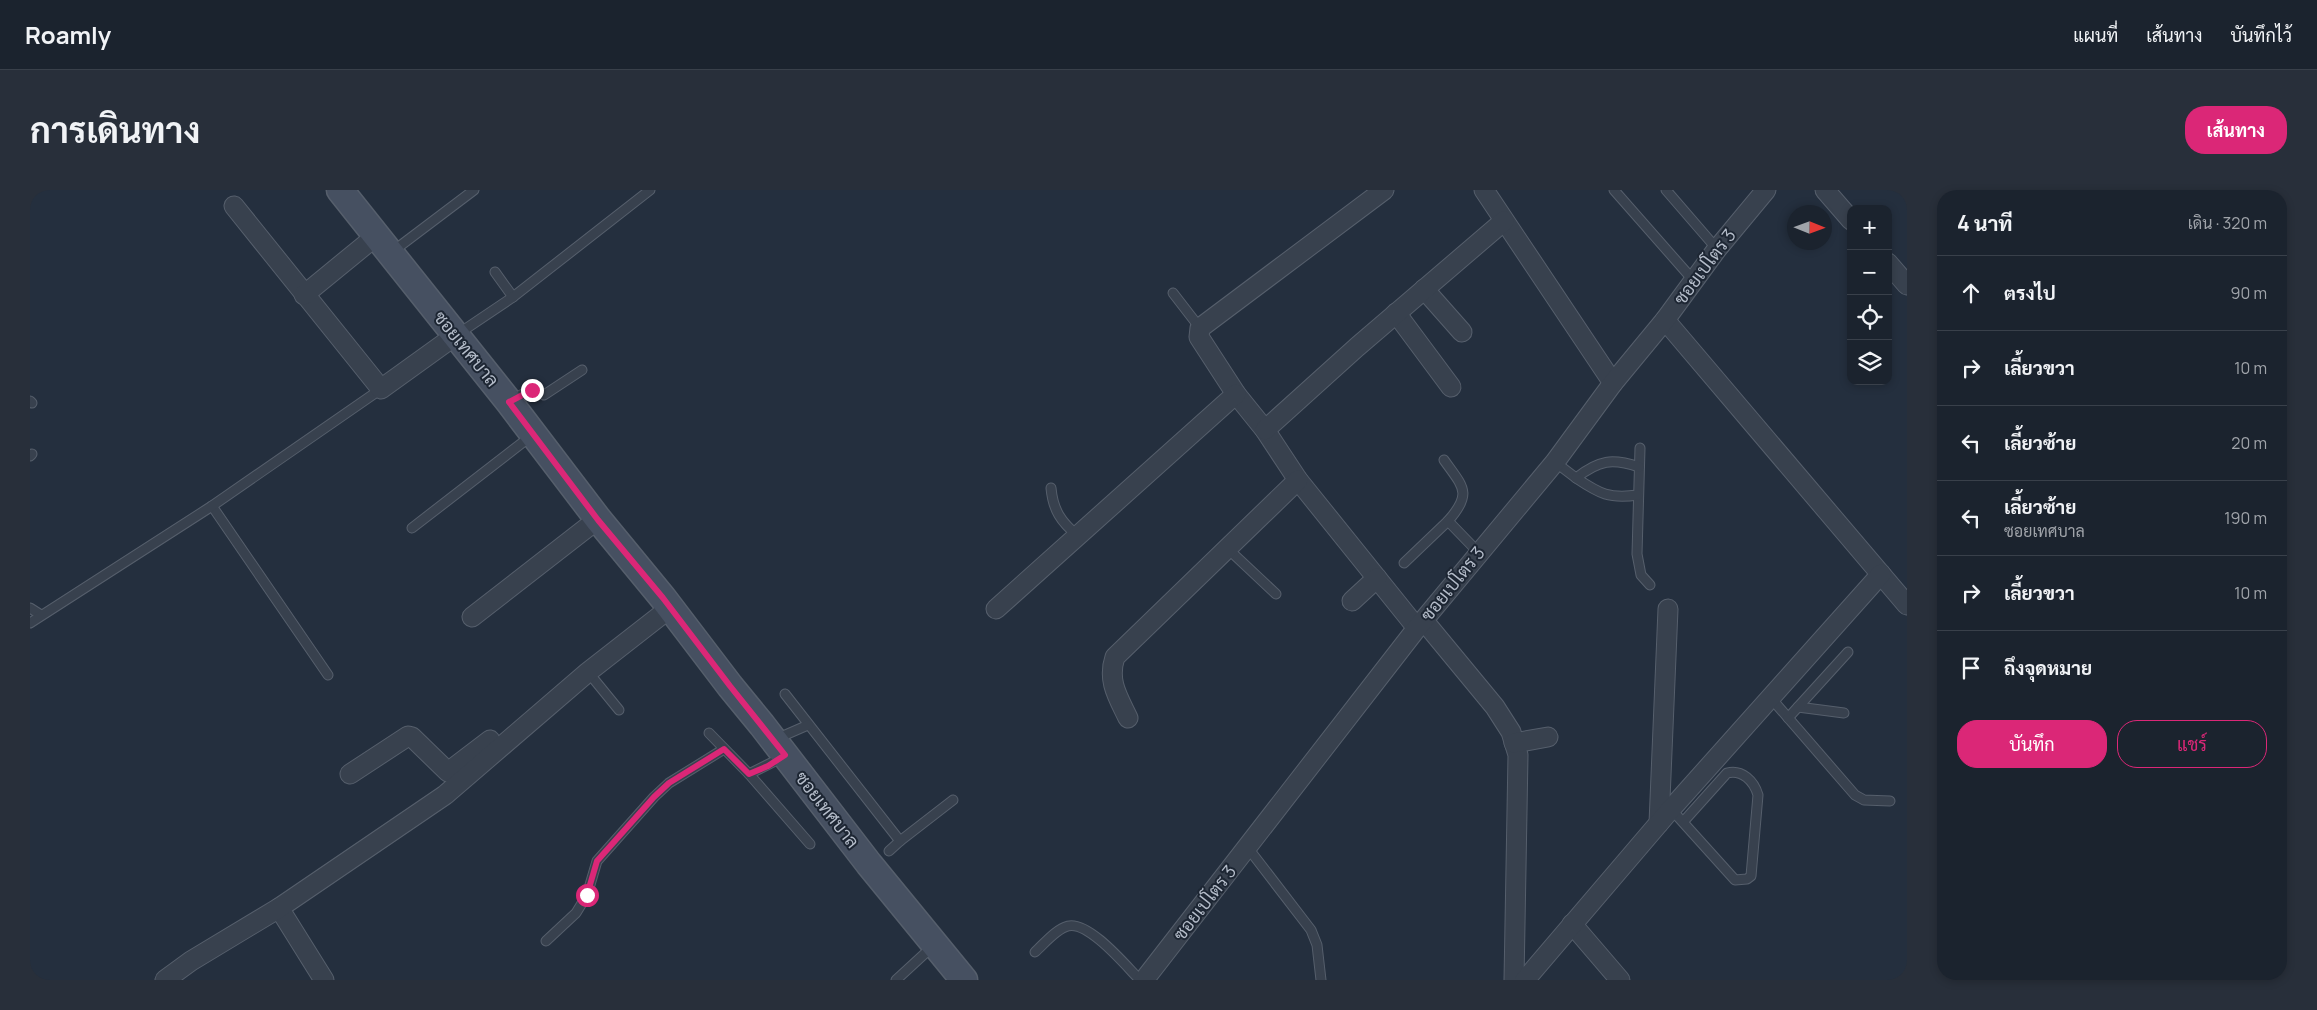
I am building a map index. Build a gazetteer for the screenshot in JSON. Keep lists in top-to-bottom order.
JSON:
{
  "streets": {
    "street": ["ซอยเปโตร 3", "ซอยเทศบาล"]
  },
  "north": "right",
  "page": {
    "header": "Roamly",
    "nav": ["แผนที่", "เส้นทาง", "บันทึกไว้"],
    "title": "การเดินทาง",
    "buttons": [
      "เส้นทาง",
      ["บันทึก", "แชร์"]
    ],
    "heading": ["4 นาที", "เดิน · 320 m"],
    "map_buttons": ["+", "−"],
    "list": [
      ["ตรงไป", "90 m"],
      ["เลี้ยวขวา", "10 m"],
      ["เลี้ยวซ้าย", "20 m"],
      ["เลี้ยวซ้าย", "ซอยเทศบาล", "190 m"],
      ["เลี้ยวขวา", "10 m"],
      "ถึงจุดหมาย"
    ]
  }
}
